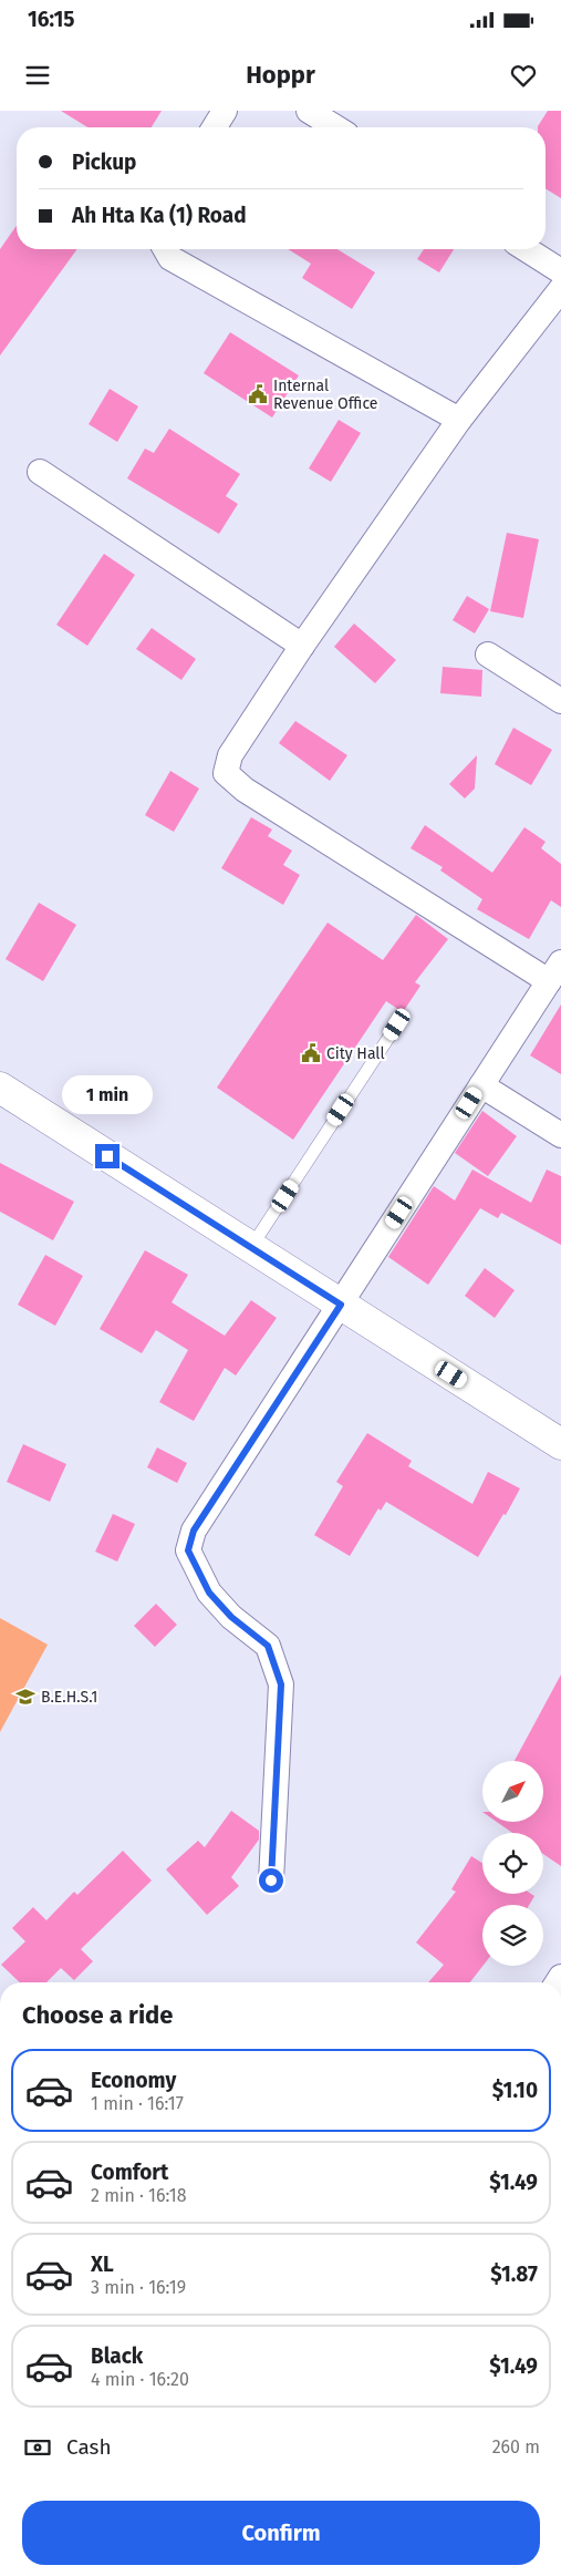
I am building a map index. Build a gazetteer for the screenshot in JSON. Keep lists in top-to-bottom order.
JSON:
{
  "places": {
    "public building": ["Internal Revenue Office", "City Hall"],
    "school or university": ["B.E.H.S.1"]
  },
  "north": "top right",
  "page": {
    "status": "16:15",
    "header": "Hoppr",
    "banner": ["Pickup", "Ah Hta Ka (1) Road"],
    "bubble": "1 min",
    "heading": "Choose a ride",
    "list": [
      {
        "name": "Economy",
        "note": "1 min · 16:17",
        "value": "$1.10"
      },
      {
        "name": "Comfort",
        "note": "2 min · 16:18",
        "value": "$1.49"
      },
      {
        "name": "XL",
        "note": "3 min · 16:19",
        "value": "$1.87"
      },
      {
        "name": "Black",
        "note": "4 min · 16:20",
        "value": "$1.49"
      }
    ],
    "pay": ["Cash", "260 m"],
    "buttons": "Confirm"
  }
}
